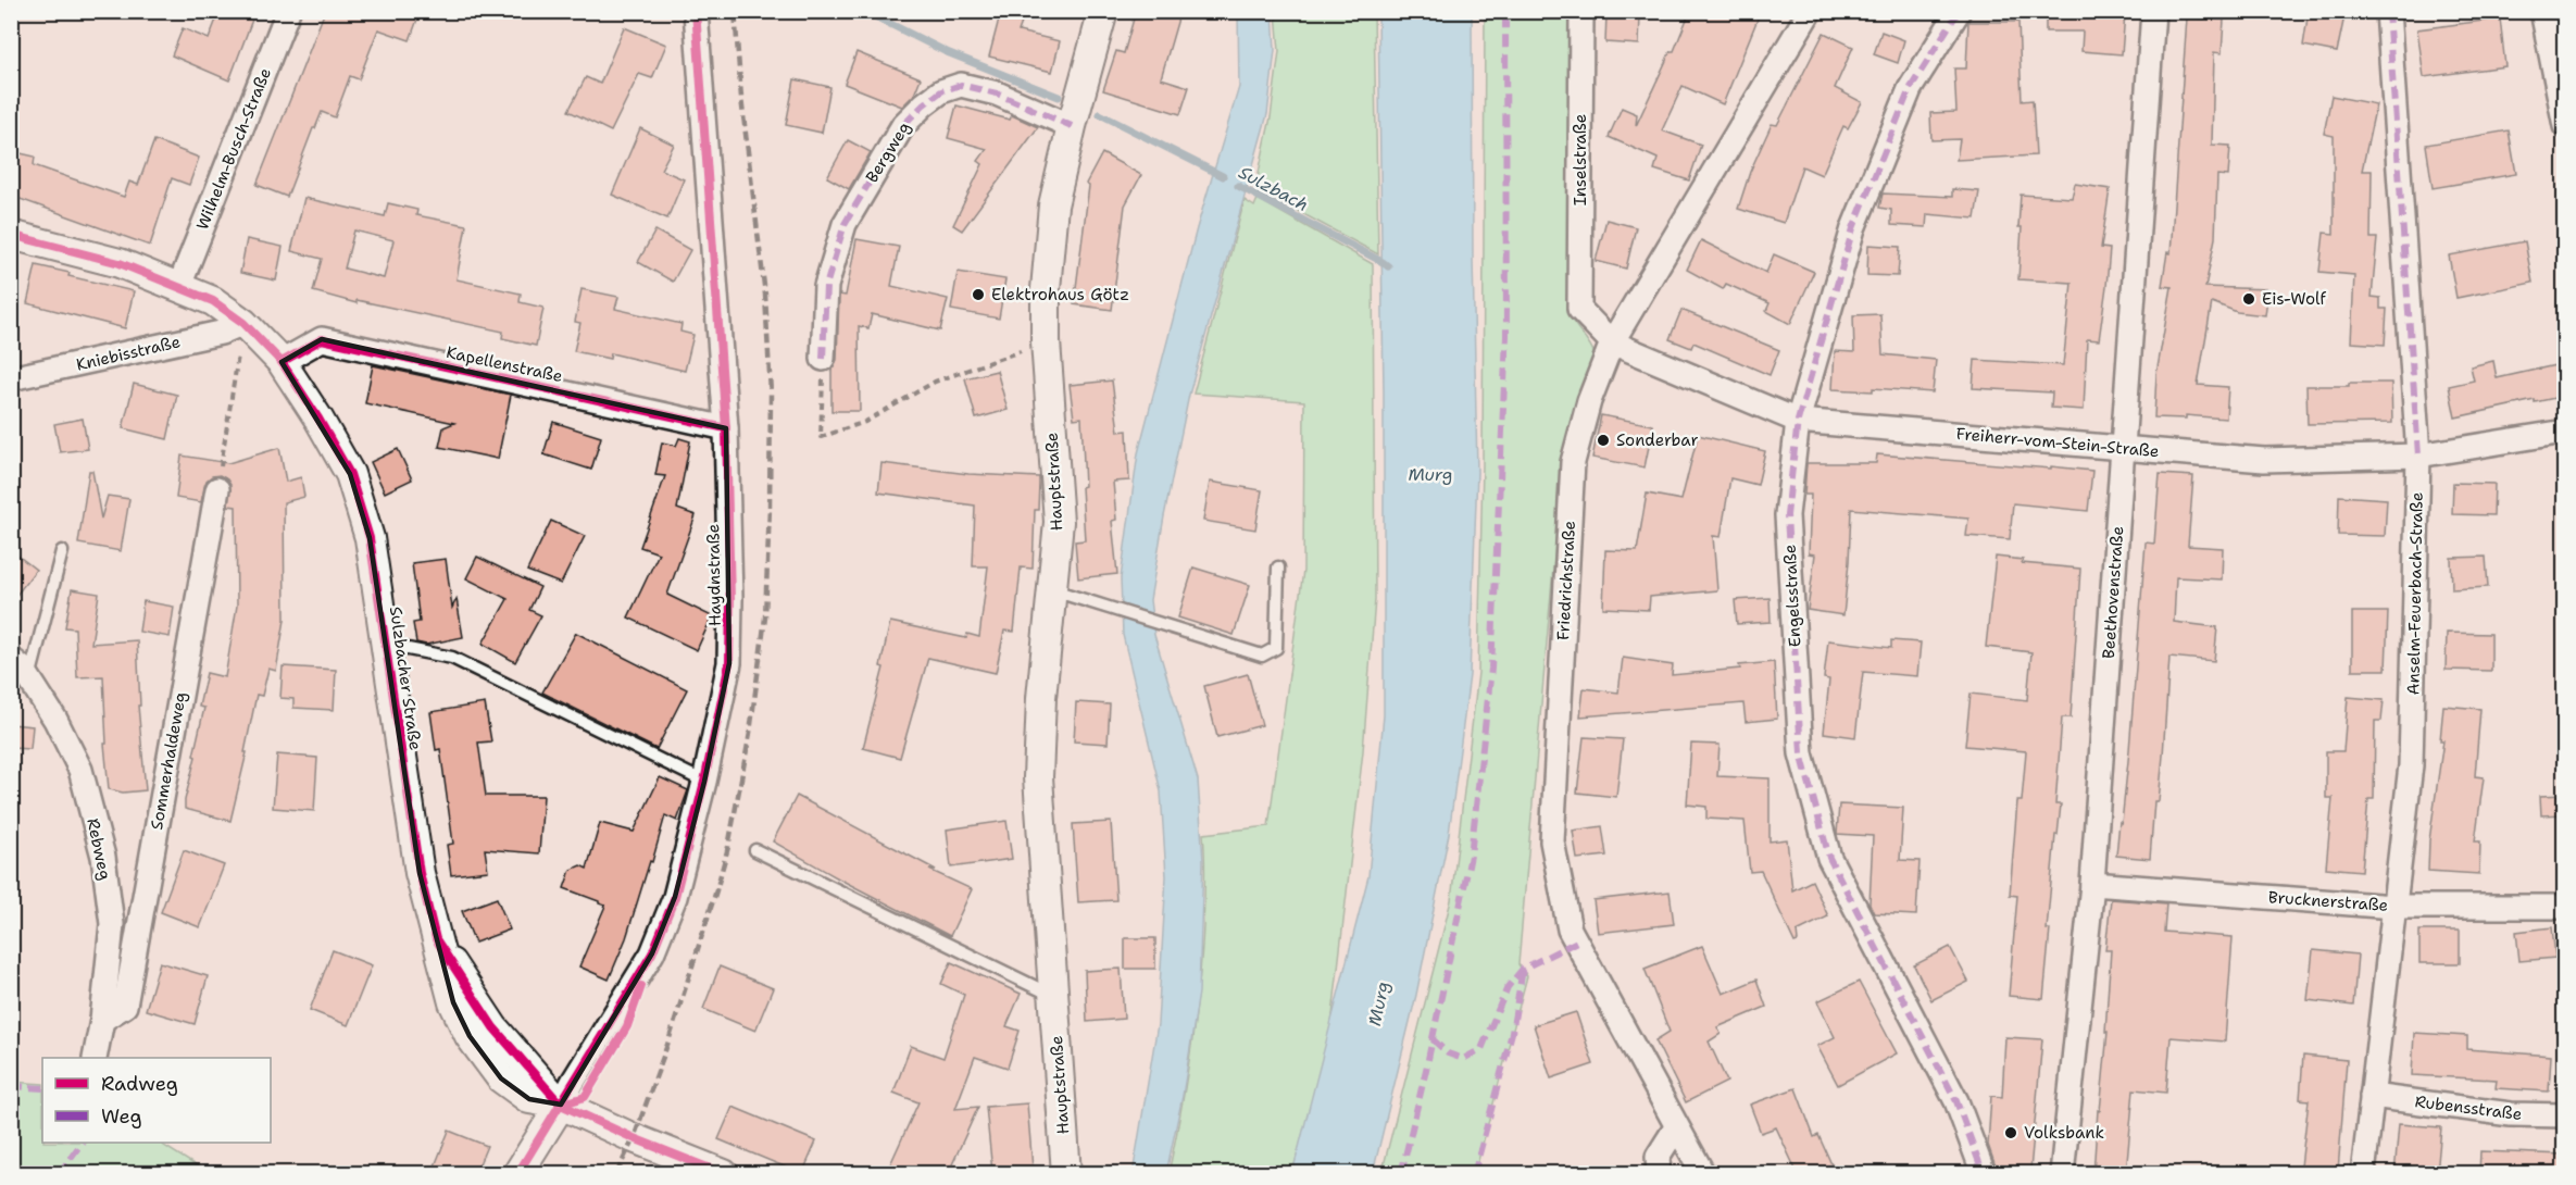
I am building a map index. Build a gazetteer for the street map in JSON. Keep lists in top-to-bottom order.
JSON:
{
  "streets": {
    "street": [
      "Wilhelm-Busch-Straße",
      "Bergweg",
      "Inselstraße",
      "Kniebisstraße",
      "Kapellenstraße",
      "Freiherr-vom-Stein-Straße",
      "Hauptstraße",
      "Haydnstraße",
      "Friedrichstraße",
      "Beethovenstraße",
      "Anselm-Feuerbach-Straße",
      "Engelsstraße",
      "Sulzbacher Straße",
      "Sommerhaldeweg",
      "Rebweg",
      "Brucknerstraße",
      "Rubensstraße"
    ]
  },
  "crossings": [
    ["Wilhelm-Busch-Straße", "Sulzbacher Straße"],
    ["Bergweg", "Hauptstraße"],
    ["Inselstraße", "Freiherr-vom-Stein-Straße"],
    ["Kniebisstraße", "Sulzbacher Straße"],
    ["Kapellenstraße", "Haydnstraße"],
    ["Kapellenstraße", "Sulzbacher Straße"],
    ["Freiherr-vom-Stein-Straße", "Friedrichstraße"],
    ["Freiherr-vom-Stein-Straße", "Beethovenstraße"],
    ["Freiherr-vom-Stein-Straße", "Anselm-Feuerbach-Straße"],
    ["Freiherr-vom-Stein-Straße", "Engelsstraße"],
    ["Haydnstraße", "Sulzbacher Straße"],
    ["Beethovenstraße", "Brucknerstraße"],
    ["Anselm-Feuerbach-Straße", "Brucknerstraße"],
    ["Anselm-Feuerbach-Straße", "Rubensstraße"],
    ["Sommerhaldeweg", "Rebweg"]
  ],
  "water": ["Sulzbach", "Murg"],
  "places": [
    "Elektrohaus Götz",
    "Eis-Wolf",
    "Sonderbar",
    "Volksbank"
  ],
  "legend": ["Radweg", "Weg"]
}
